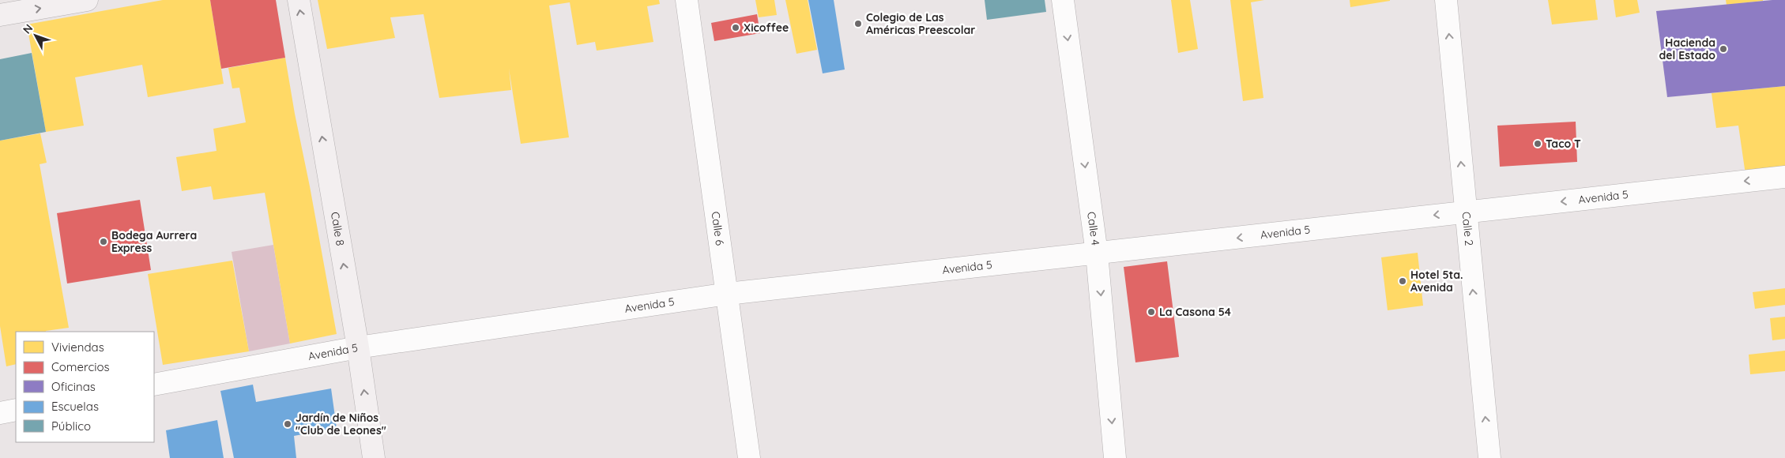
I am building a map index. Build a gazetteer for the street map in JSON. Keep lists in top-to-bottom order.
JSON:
{
  "streets": {
    "main road": ["Calle 8"],
    "street": [
      "Avenida 5",
      "Calle 4",
      "Calle 6",
      "Calle 2"
    ]
  },
  "crossings": [
    ["Avenida 5", "Calle 4"],
    ["Avenida 5", "Calle 8"],
    ["Avenida 5", "Calle 6"],
    ["Avenida 5", "Calle 2"]
  ],
  "one_way": [
    "Avenida 5",
    "Calle 4",
    "Calle 8",
    "Calle 2"
  ],
  "places": [
    "Colegio de Las Américas Preescolar",
    "Xicoffee",
    "Hacienda del Estado",
    "Taco T",
    "Bodega Aurrera Express",
    "Hotel 5ta. Avenida",
    "La Casona 54",
    "Jardín de Niños \"Club de Leones\""
  ],
  "legend": [
    "Viviendas",
    "Comercios",
    "Oficinas",
    "Escuelas",
    "Público"
  ],
  "north": "top left"
}
